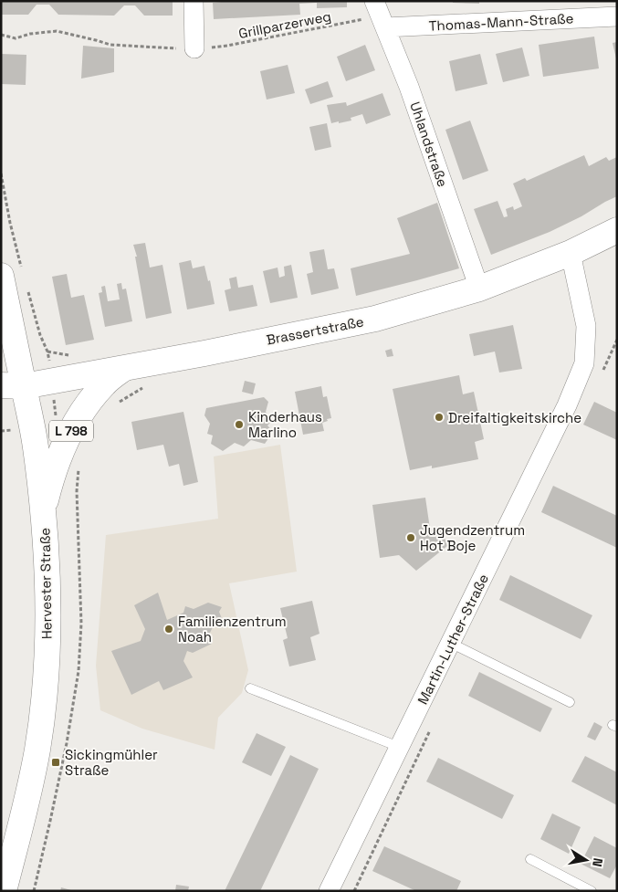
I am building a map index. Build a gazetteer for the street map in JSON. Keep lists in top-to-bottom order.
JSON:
{
  "streets": {
    "main road": ["Brassertstraße", "L 798", "Hervester Straße"],
    "street": ["Thomas-Mann-Straße", "Uhlandstraße", "Martin-Luther-Straße"],
    "path": ["Grillparzerweg"]
  },
  "crossings": [
    ["Thomas-Mann-Straße", "Grillparzerweg"],
    ["Thomas-Mann-Straße", "Uhlandstraße"],
    ["Grillparzerweg", "Uhlandstraße"],
    ["Uhlandstraße", "Brassertstraße"],
    ["Brassertstraße", "L 798"],
    ["Brassertstraße", "Hervester Straße"],
    ["Brassertstraße", "Martin-Luther-Straße"],
    ["L 798", "Hervester Straße"]
  ],
  "places": {
    "other": [
      "Dreifaltigkeitskirche",
      "Kinderhaus Marlino",
      "Jugendzentrum Hot Boje",
      "Familienzentrum Noah"
    ],
    "transit": ["Sickingmühler Straße"]
  },
  "north": "right"
}
